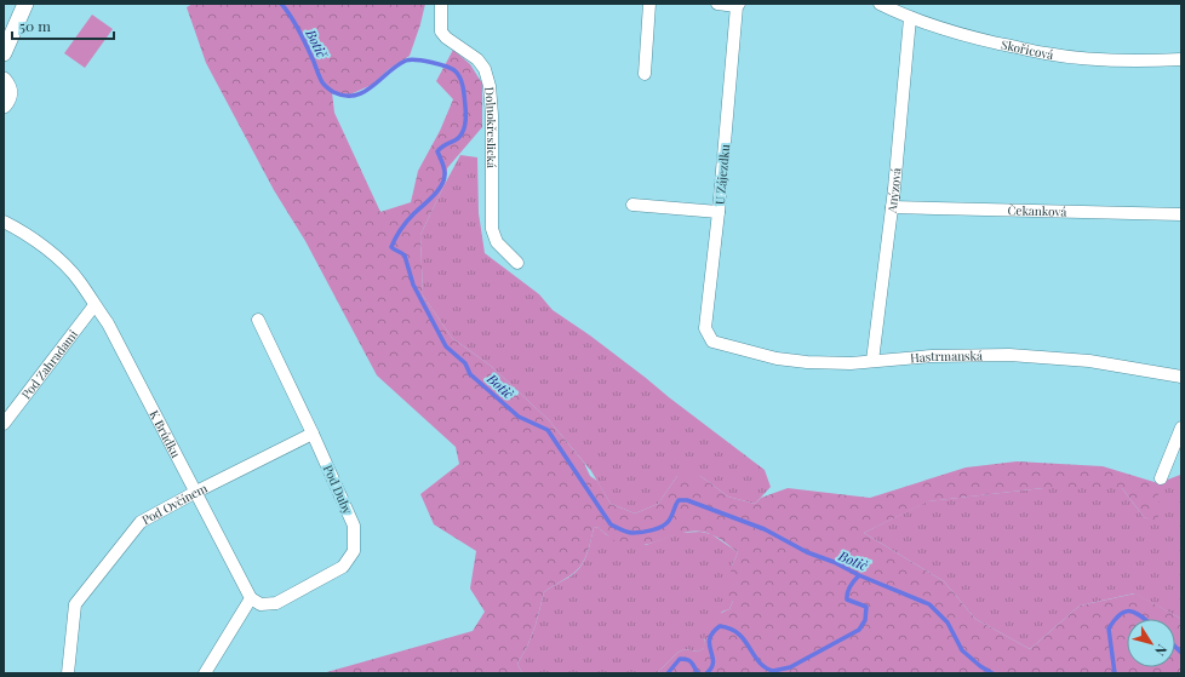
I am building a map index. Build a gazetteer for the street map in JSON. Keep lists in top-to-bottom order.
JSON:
{
  "streets": {
    "street": [
      "Skořicová",
      "Dolnokřeslická",
      "U Zájezdku",
      "Anýzová",
      "Čekanková",
      "Hastrmanská",
      "Pod Zahradami",
      "K Brůdku",
      "Pod Duby",
      "Pod Ovčínem"
    ]
  },
  "crossings": [
    ["Skořicová", "Anýzová"],
    ["U Zájezdku", "Hastrmanská"],
    ["Anýzová", "Čekanková"],
    ["Anýzová", "Hastrmanská"],
    ["Pod Zahradami", "K Brůdku"],
    ["K Brůdku", "Pod Duby"],
    ["K Brůdku", "Pod Ovčínem"],
    ["Pod Duby", "Pod Ovčínem"]
  ],
  "water": ["Botič"],
  "scale_bar": "50 m",
  "north": "bottom right"
}
